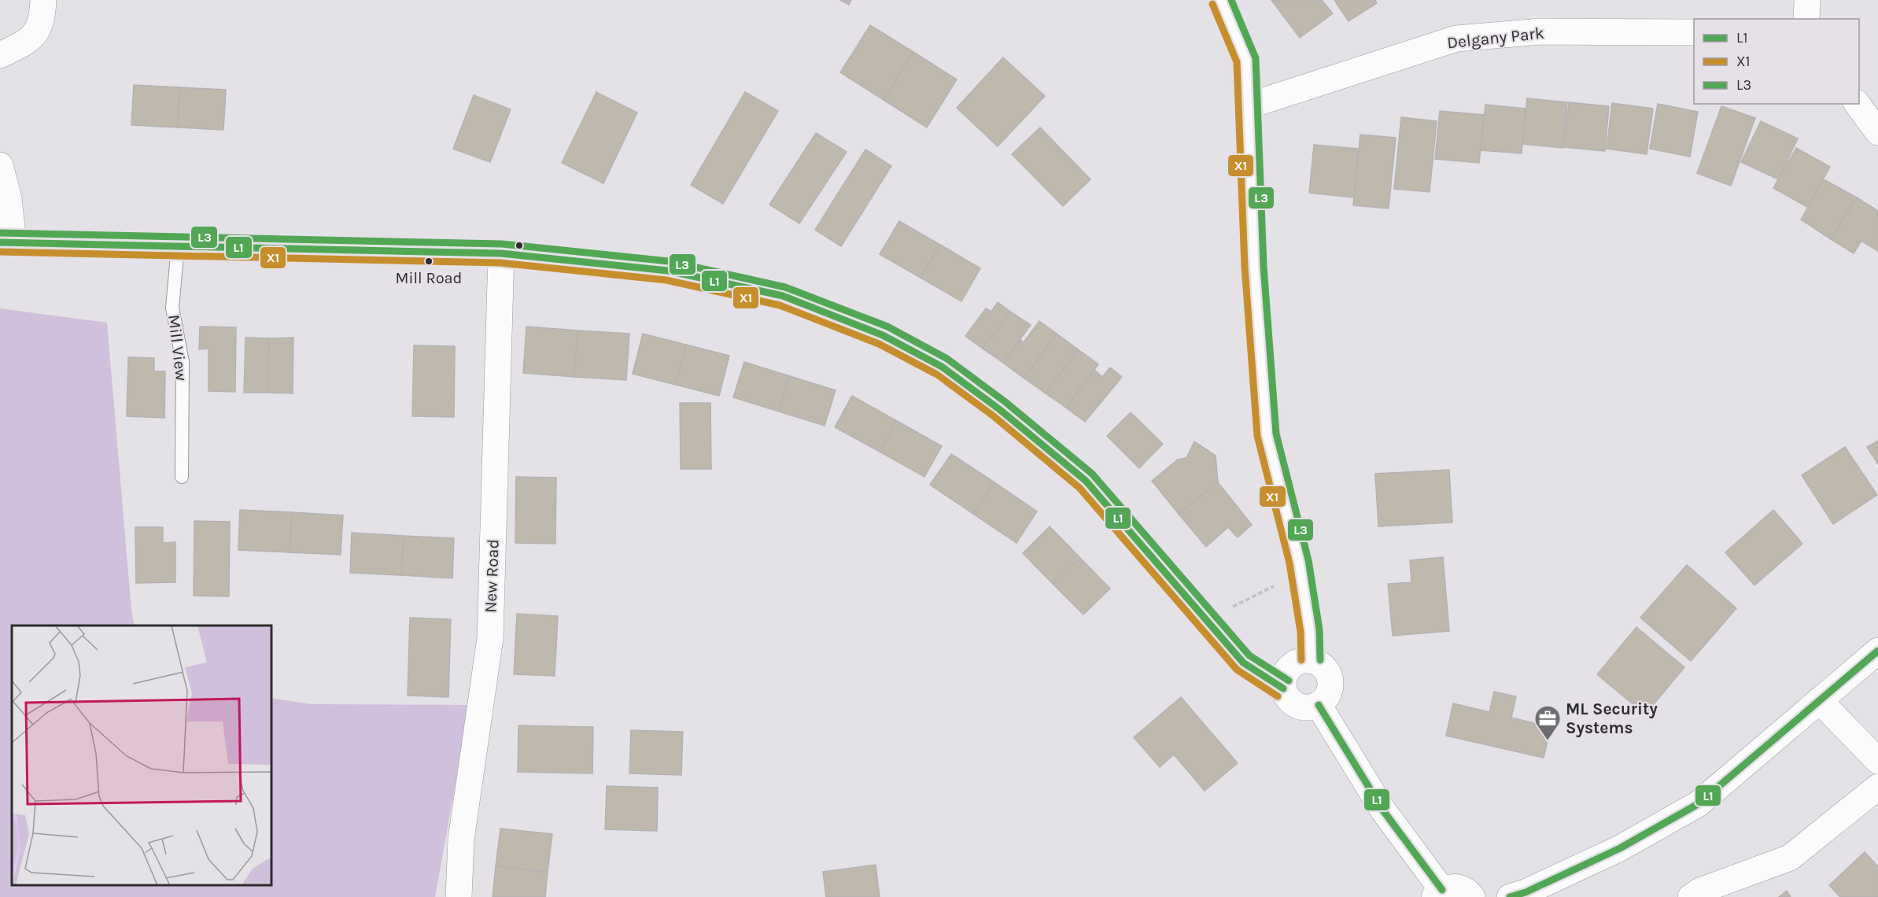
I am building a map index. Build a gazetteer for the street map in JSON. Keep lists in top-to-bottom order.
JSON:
{
  "streets": {
    "main road": ["Delgany Park", "New Road"],
    "lane": ["Mill View"]
  },
  "places": {
    "other": ["Mill Road"],
    "office": ["ML Security Systems"]
  },
  "lines": ["transit line L3", "transit line X1", "transit line L1"],
  "legend": ["L1", "X1", "L3"]
}
